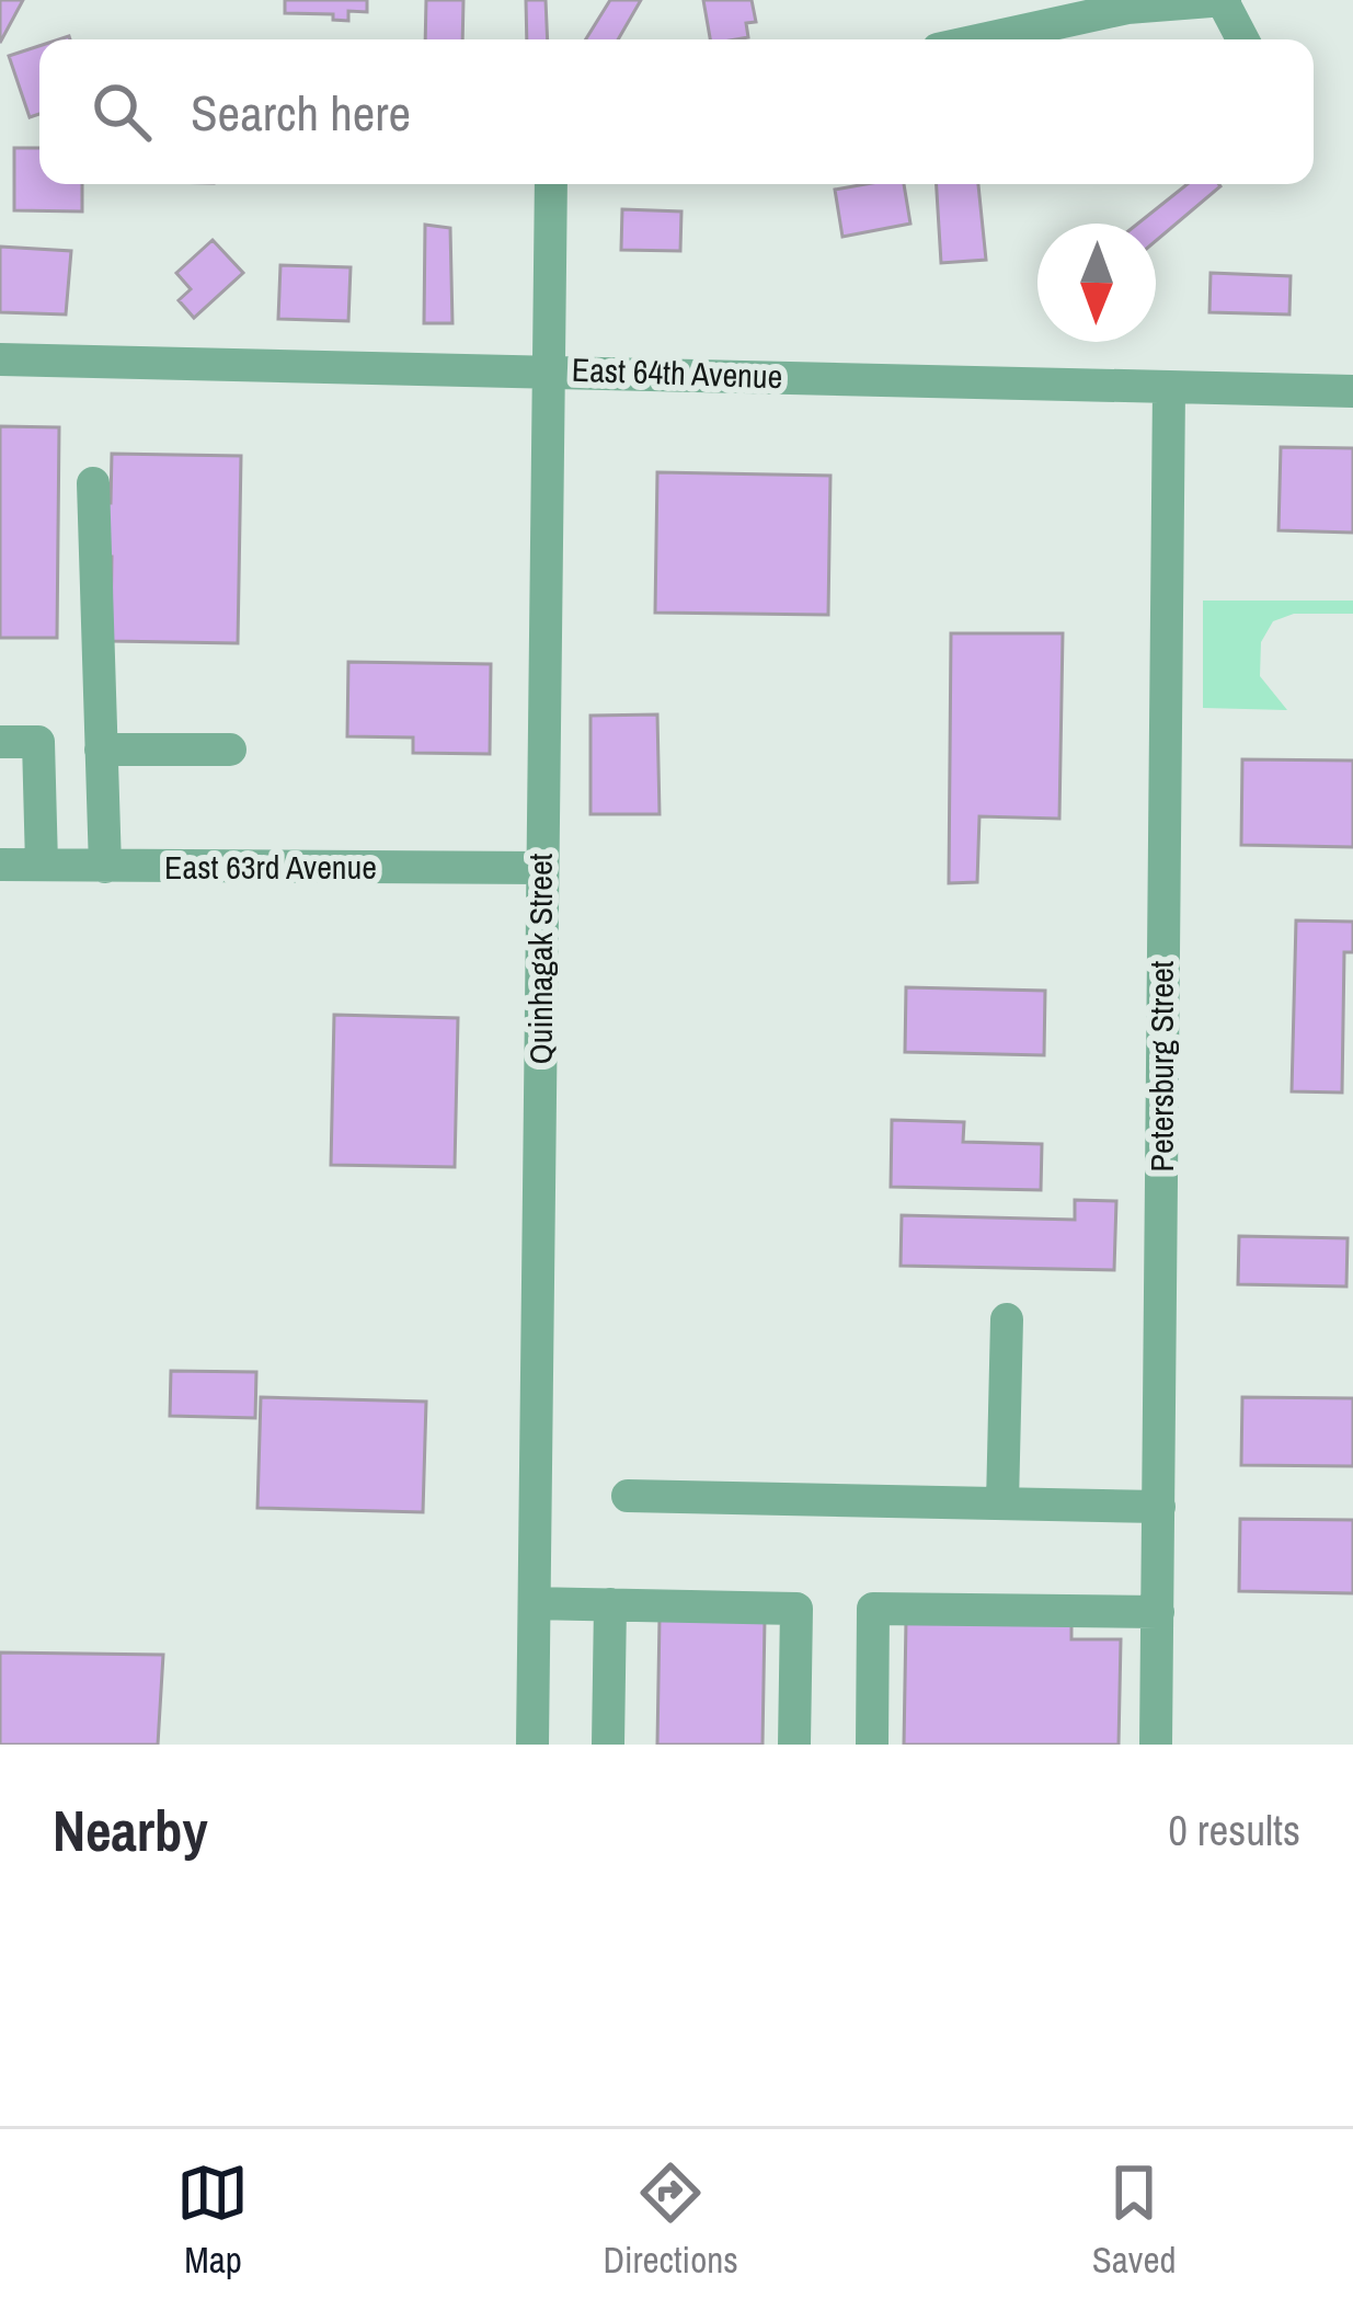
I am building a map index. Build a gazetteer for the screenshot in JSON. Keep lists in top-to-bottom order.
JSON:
{
  "streets": {
    "street": [
      "East 64th Avenue",
      "East 63rd Avenue",
      "Quinhagak Street",
      "Petersburg Street"
    ]
  },
  "crossings": [
    ["East 64th Avenue", "Quinhagak Street"],
    ["East 64th Avenue", "Petersburg Street"],
    ["East 63rd Avenue", "Quinhagak Street"]
  ],
  "north": "bottom",
  "page": {
    "search": "Search here",
    "heading": ["Nearby", "0 results"],
    "nav": ["Map", "Directions", "Saved"]
  }
}
